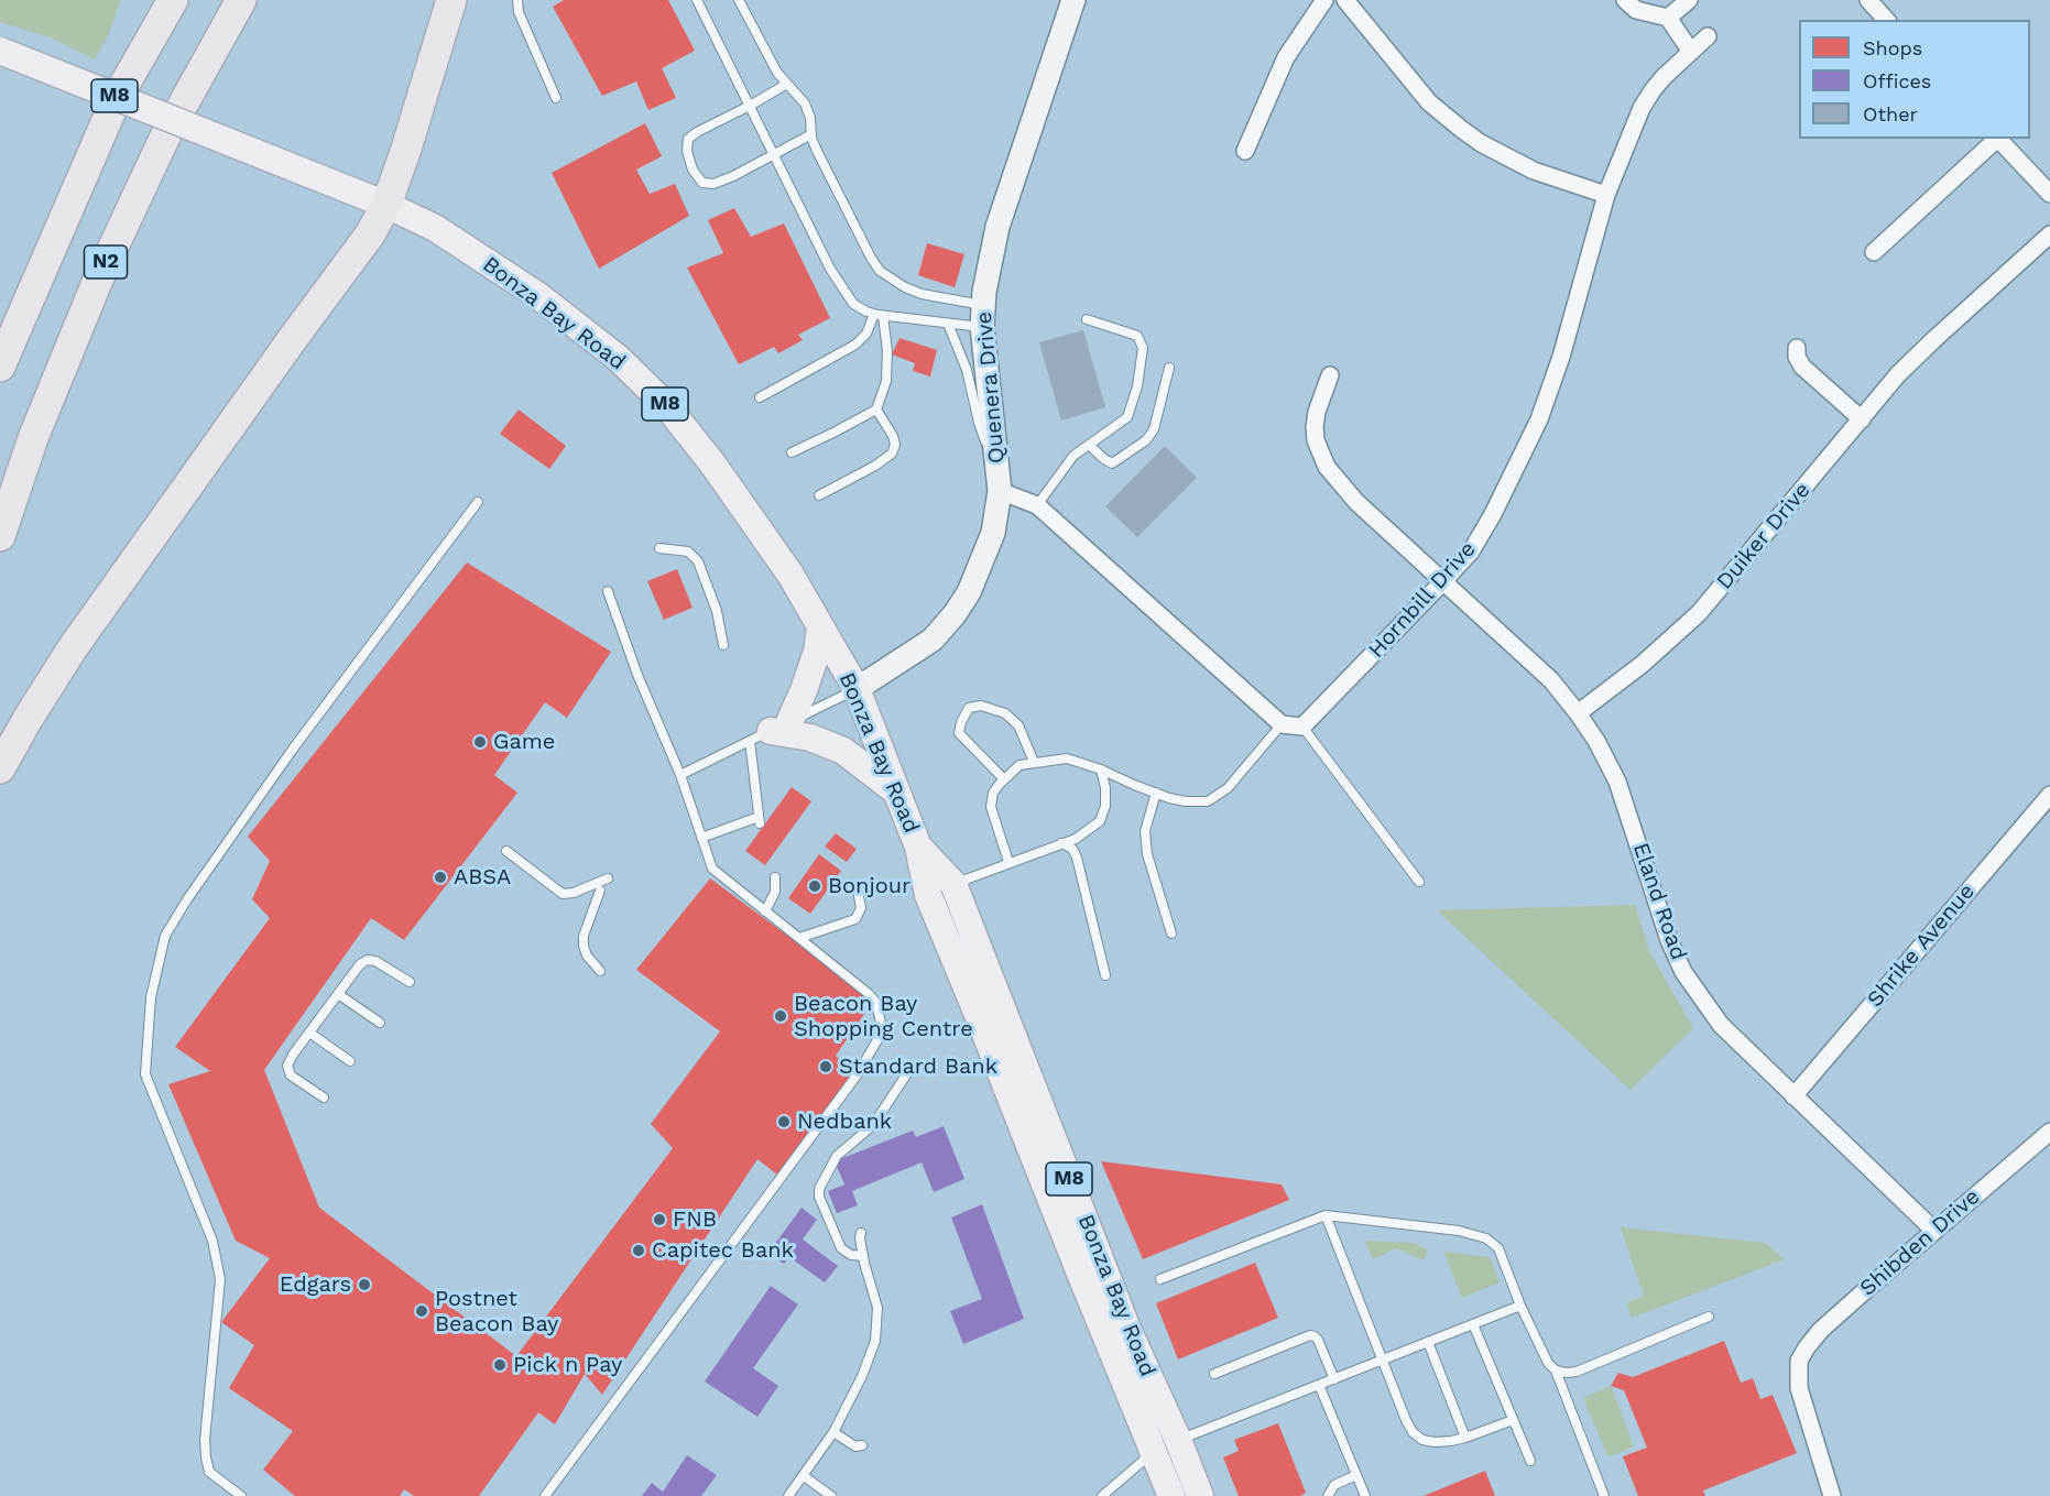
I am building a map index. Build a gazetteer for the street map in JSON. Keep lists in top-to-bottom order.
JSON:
{
  "streets": {
    "highway": ["N2"],
    "main road": ["M8", "Bonza Bay Road"],
    "street": [
      "Quenera Drive",
      "Duiker Drive",
      "Hornbill Drive",
      "Eland Road",
      "Shrike Avenue",
      "Shibden Drive"
    ]
  },
  "crossings": [
    ["Bonza Bay Road", "Quenera Drive"],
    ["Duiker Drive", "Eland Road"],
    ["Hornbill Drive", "Eland Road"],
    ["Eland Road", "Shrike Avenue"],
    ["Eland Road", "Shibden Drive"]
  ],
  "places": [
    "Game",
    "ABSA",
    "Bonjour",
    "Beacon Bay Shopping Centre",
    "Standard Bank",
    "Nedbank",
    "FNB",
    "Capitec Bank",
    "Edgars",
    "Postnet Beacon Bay",
    "Pick n Pay"
  ],
  "legend": ["Shops", "Offices", "Other"]
}
